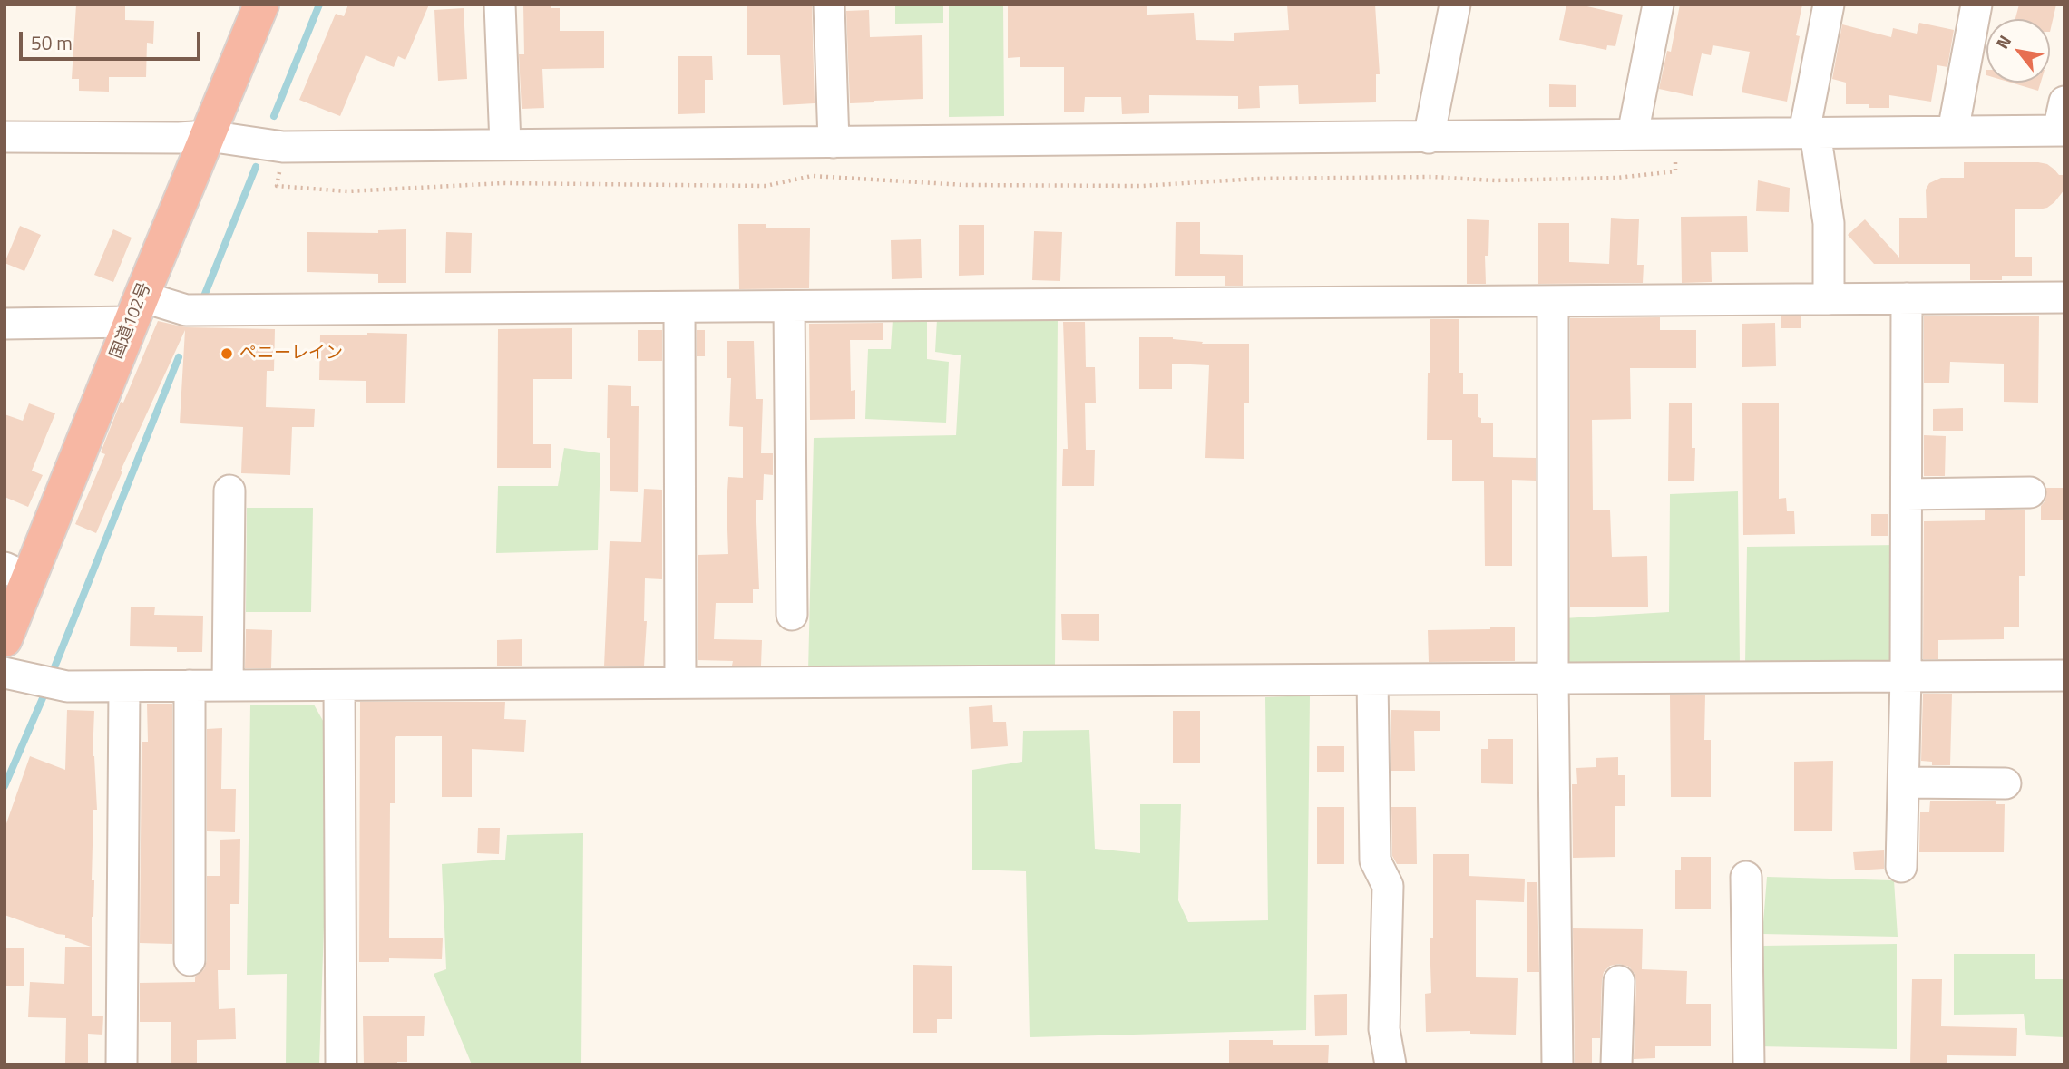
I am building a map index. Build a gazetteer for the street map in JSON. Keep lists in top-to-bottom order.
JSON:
{
  "streets": {
    "highway": ["国道102号"]
  },
  "places": ["ペニーレイン"],
  "scale_bar": "50 m",
  "north": "top left"
}
